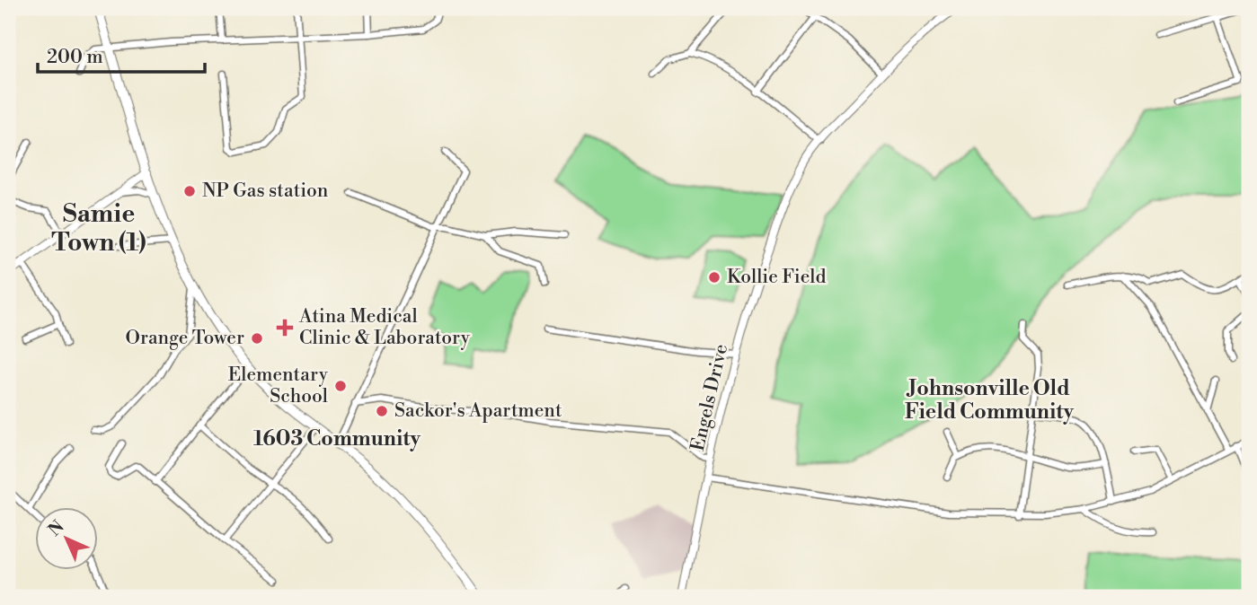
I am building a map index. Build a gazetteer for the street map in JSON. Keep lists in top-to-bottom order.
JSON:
{
  "streets": {
    "street": ["Engels Drive"]
  },
  "districts": ["Samie Town (1)", "Johnsonville Old Field Community", "1603 Community"],
  "places": {
    "other": [
      "NP Gas station",
      "Kollie Field",
      "Orange Tower",
      "Elementary School",
      "Sackor's Apartment"
    ],
    "health": ["Atina Medical Clinic & Laboratory"]
  },
  "scale_bar": "200 m",
  "north": "top left"
}
